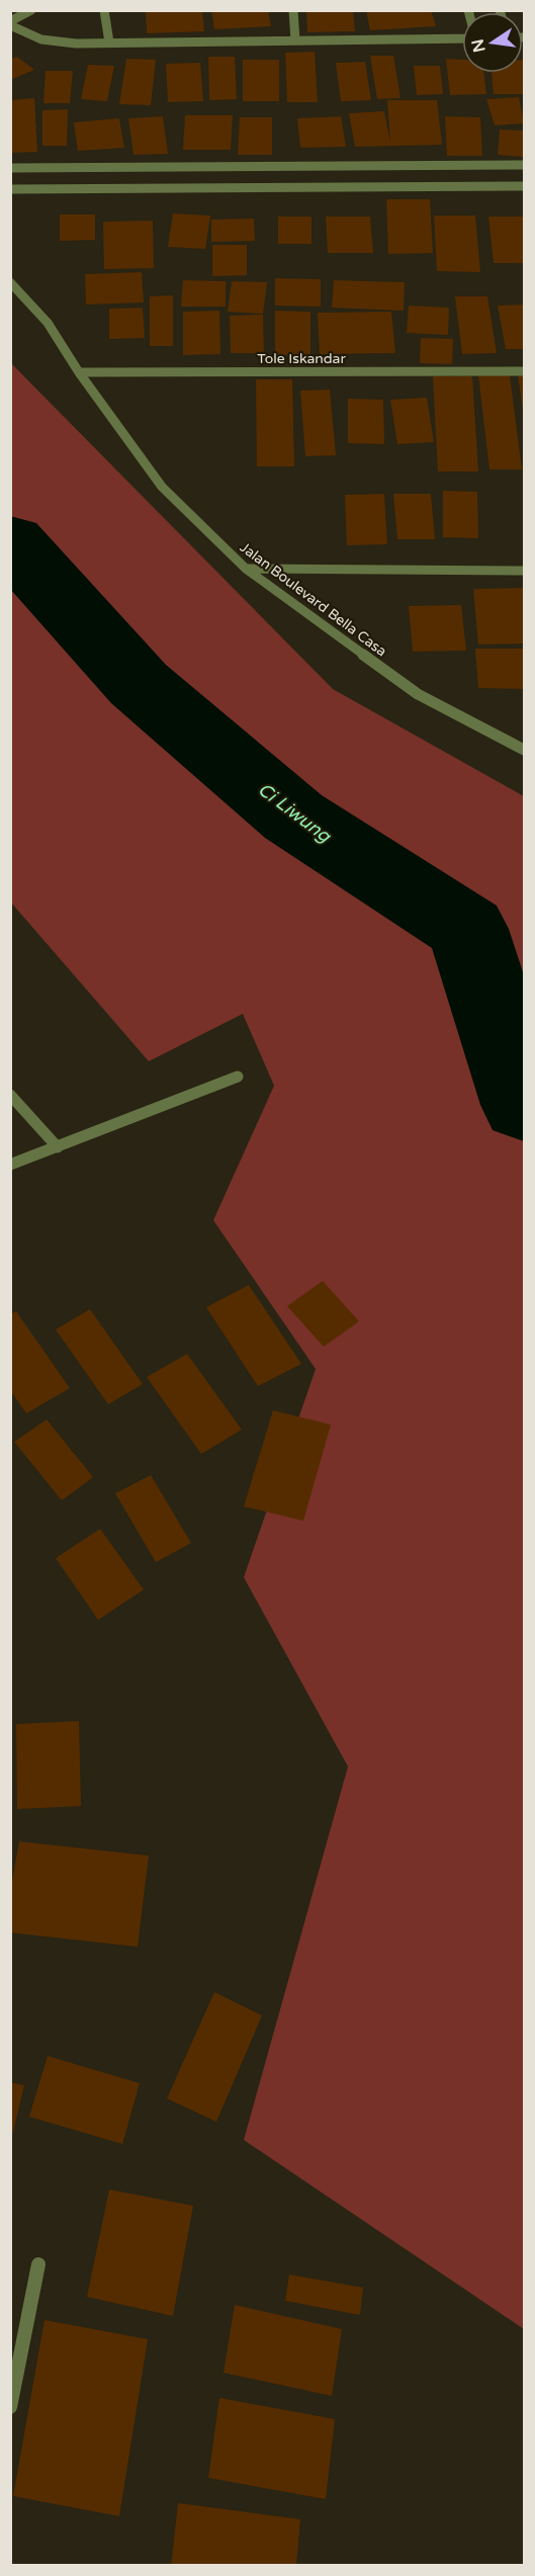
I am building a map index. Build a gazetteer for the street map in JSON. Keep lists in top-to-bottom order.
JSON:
{
  "streets": {
    "street": ["Tole Iskandar", "Jalan Boulevard Bella Casa"]
  },
  "crossings": [
    ["Tole Iskandar", "Jalan Boulevard Bella Casa"]
  ],
  "water": ["Ci Liwung"],
  "north": "left"
}
